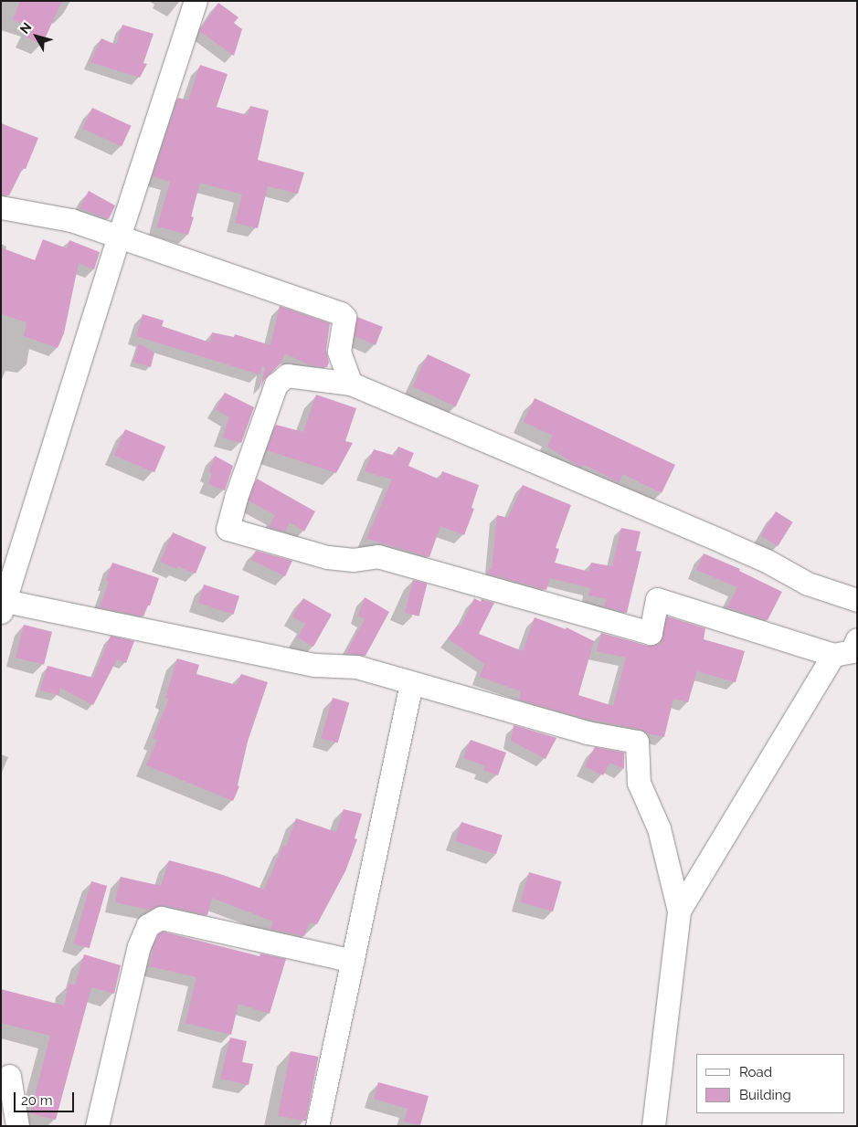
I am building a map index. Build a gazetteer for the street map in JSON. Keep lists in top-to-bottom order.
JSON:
{
  "legend": ["Road", "Building"],
  "scale_bar": "20 m",
  "north": "top left"
}
